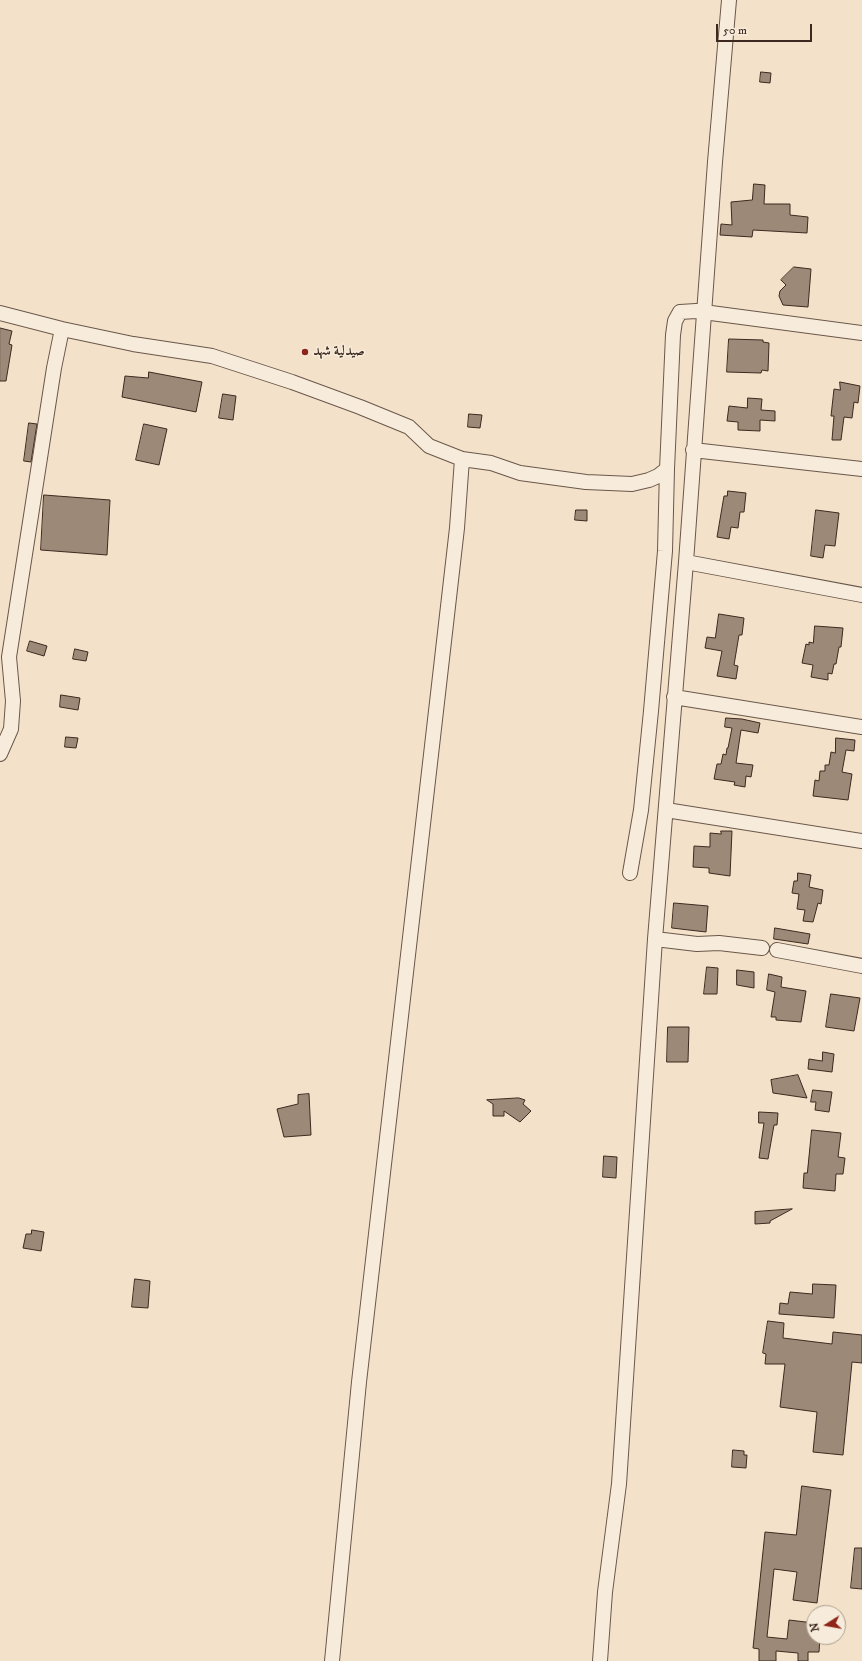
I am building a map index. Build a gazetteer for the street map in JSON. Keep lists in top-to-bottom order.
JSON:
{
  "places": ["صيدلية شهد"],
  "scale_bar": "50 m",
  "north": "left"
}
